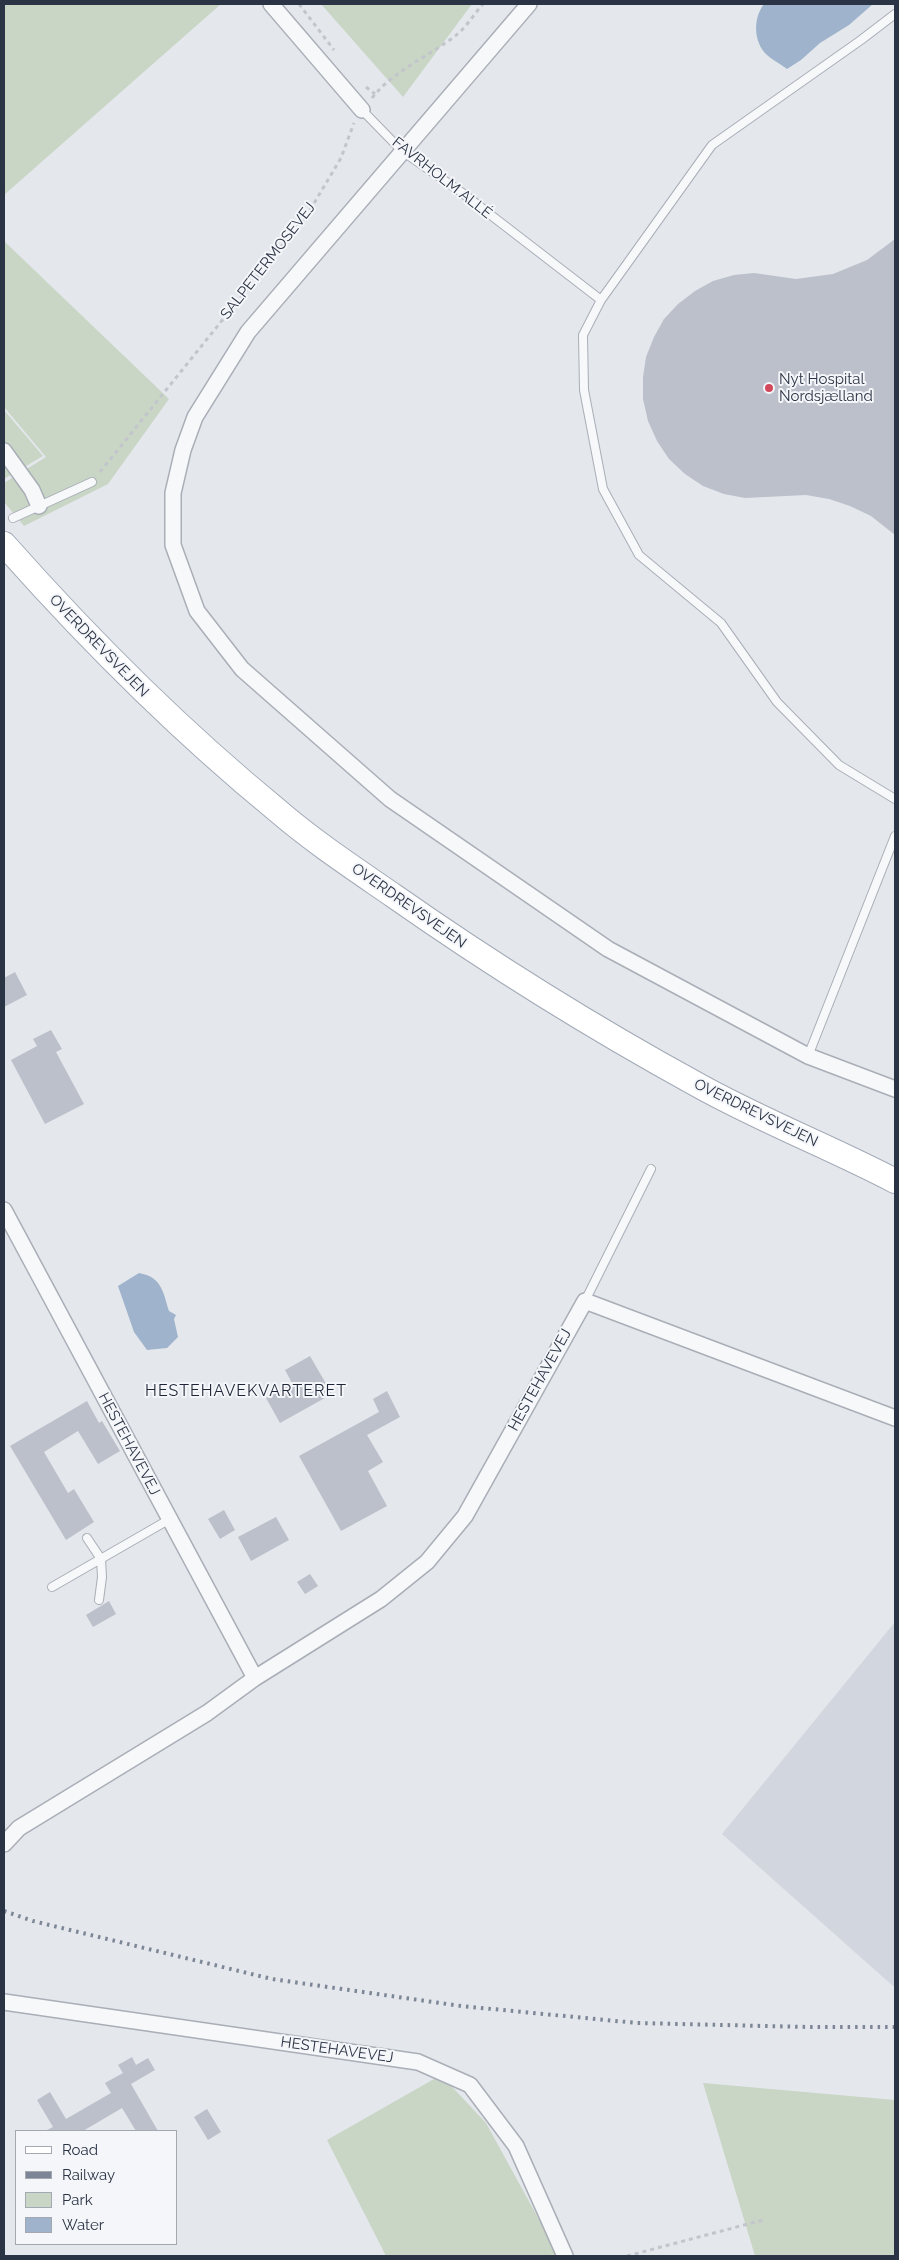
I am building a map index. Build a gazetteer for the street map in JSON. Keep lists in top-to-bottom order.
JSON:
{
  "streets": {
    "main road": ["OVERDREVSVEJEN"],
    "street": ["FAVRHOLM ALLÉ", "HESTEHAVEVEJ"],
    "path": ["SALPETERMOSEVEJ"]
  },
  "crossings": [
    ["FAVRHOLM ALLÉ", "SALPETERMOSEVEJ"]
  ],
  "districts": ["HESTEHAVEKVARTERET"],
  "places": ["Nyt Hospital Nordsjælland"],
  "legend": [
    "Road",
    "Railway",
    "Park",
    "Water"
  ]
}
